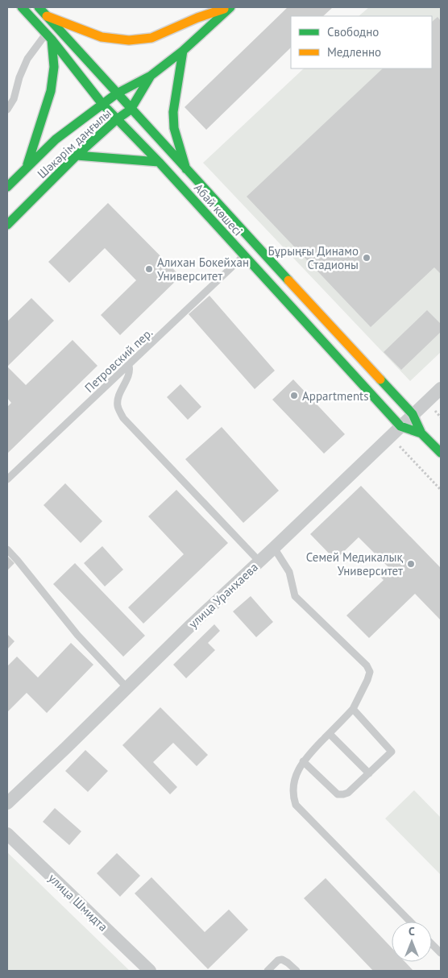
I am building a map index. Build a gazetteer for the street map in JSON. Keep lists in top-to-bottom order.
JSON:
{
  "streets": {
    "main road": ["Шәкәрім даңғылы", "Абай көшесі"],
    "street": ["улица Уранхаева", "улица Шмидта"],
    "lane": ["Петровский пер."]
  },
  "crossings": [
    ["Шәкәрім даңғылы", "Абай көшесі"],
    ["Абай көшесі", "Петровский пер."],
    ["Абай көшесі", "улица Уранхаева"]
  ],
  "places": [
    "Бұрыңғы Динамо Стадионы",
    "Алихан Бокейхан Университет",
    "Appartments",
    "Семей Медикалық Университет"
  ],
  "legend": ["Свободно", "Медленно"],
  "north": "top"
}
